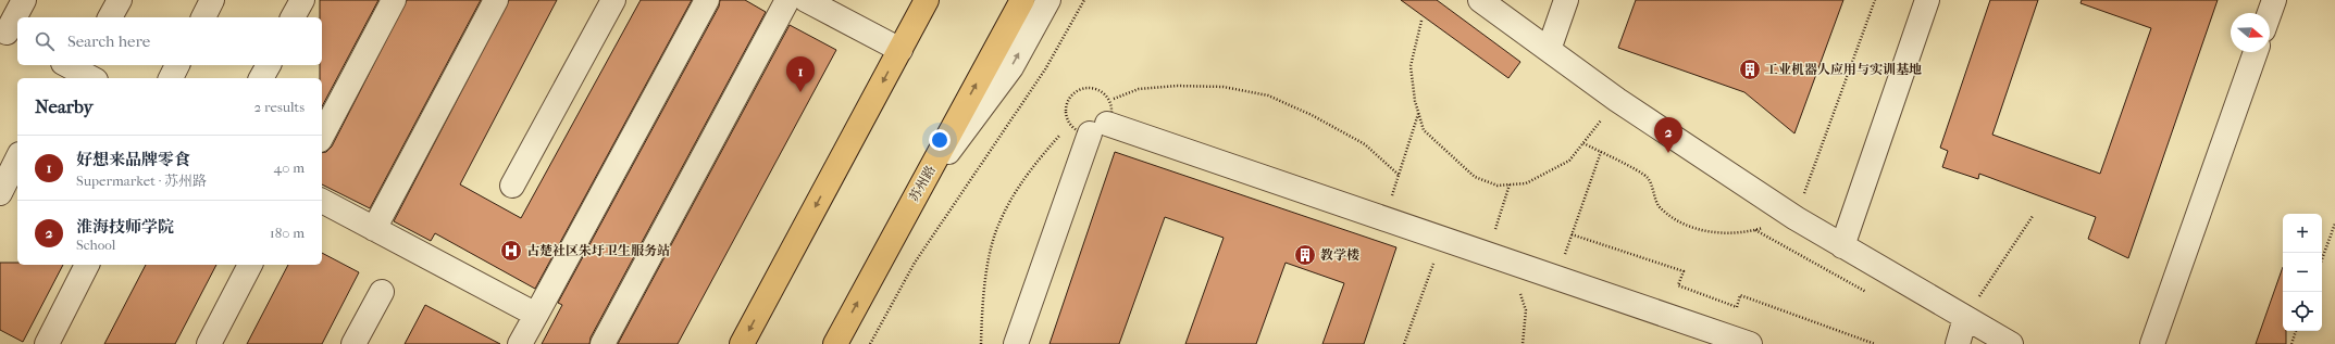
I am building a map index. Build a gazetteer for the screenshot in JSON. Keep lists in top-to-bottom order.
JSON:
{
  "streets": {
    "main road": ["苏州路"]
  },
  "places": {
    "building": ["工业机器人应用与实训基地", "教学楼"],
    "hospital": ["古楚社区朱圩卫生服务站"]
  },
  "north": "right",
  "page": {
    "search": "Search here",
    "pins": ["1", "2"],
    "heading": ["Nearby", "2 results"],
    "list": [
      {
        "mark": "1",
        "name": "好想来品牌零食",
        "note": "Supermarket · 苏州路",
        "value": "40 m"
      },
      {
        "mark": "2",
        "name": "淮海技师学院",
        "note": "School",
        "value": "180 m"
      }
    ],
    "map_buttons": ["+", "−"]
  }
}
